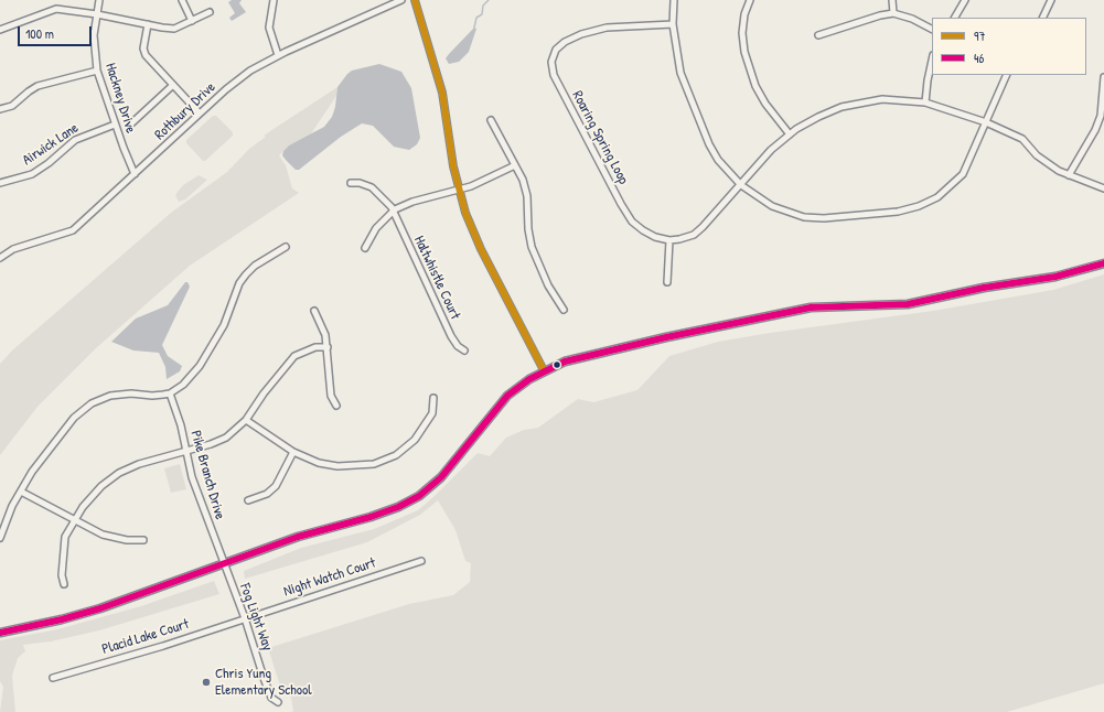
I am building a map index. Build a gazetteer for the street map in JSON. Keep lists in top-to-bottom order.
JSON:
{
  "streets": {
    "street": [
      "Hackney Drive",
      "Rothbury Drive",
      "Roaring Spring Loop",
      "Airwick Lane",
      "Haltwhistle Court",
      "Pike Branch Drive",
      "Night Watch Court",
      "Fog Light Way",
      "Placid Lake Court"
    ]
  },
  "crossings": [
    ["Hackney Drive", "Rothbury Drive"],
    ["Hackney Drive", "Airwick Lane"],
    ["Pike Branch Drive", "Fog Light Way"],
    ["Night Watch Court", "Fog Light Way"],
    ["Night Watch Court", "Placid Lake Court"],
    ["Fog Light Way", "Placid Lake Court"]
  ],
  "places": ["Chris Yung Elementary School"],
  "lines": ["transit line 97", "transit line 46"],
  "legend": ["97", "46"],
  "scale_bar": "100 m"
}
